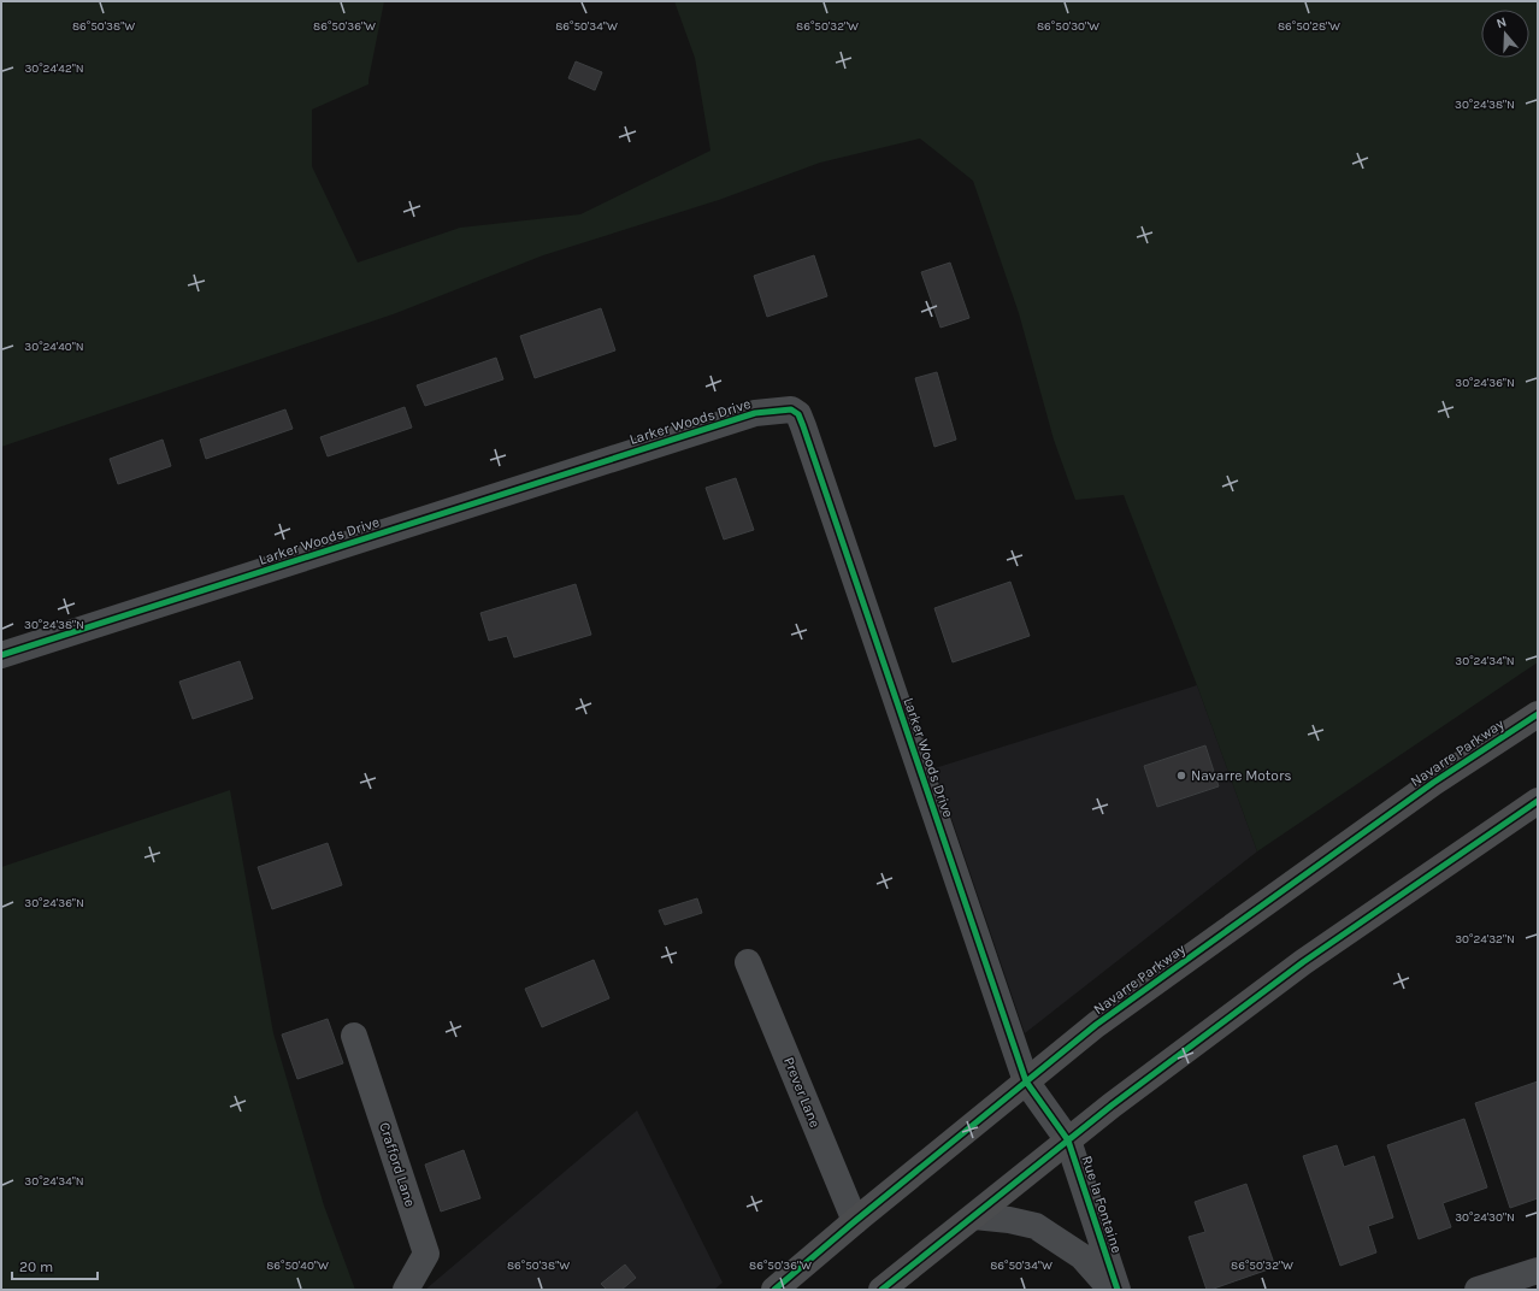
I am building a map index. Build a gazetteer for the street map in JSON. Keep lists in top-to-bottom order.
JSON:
{
  "streets": {
    "highway": ["Navarre Parkway"],
    "street": [
      "Larker Woods Drive",
      "Prever Lane",
      "Crafford Lane",
      "Rue la Fontaine"
    ]
  },
  "crossings": [
    ["Larker Woods Drive", "Navarre Parkway"],
    ["Larker Woods Drive", "Rue la Fontaine"],
    ["Navarre Parkway", "Prever Lane"],
    ["Navarre Parkway", "Rue la Fontaine"]
  ],
  "places": ["Navarre Motors"],
  "scale_bar": "20 m",
  "north": "top",
  "coordinates": [
    "86°50'38\"W",
    "86°50'36\"W",
    "86°50'34\"W",
    "86°50'32\"W",
    "86°50'30\"W",
    "86°50'28\"W",
    "30°24'42\"N",
    "30°24'38\"N",
    "30°24'40\"N",
    "30°24'36\"N",
    "30°24'34\"N",
    "30°24'32\"N",
    "30°24'30\"N",
    "86°50'40\"W"
  ]
}
